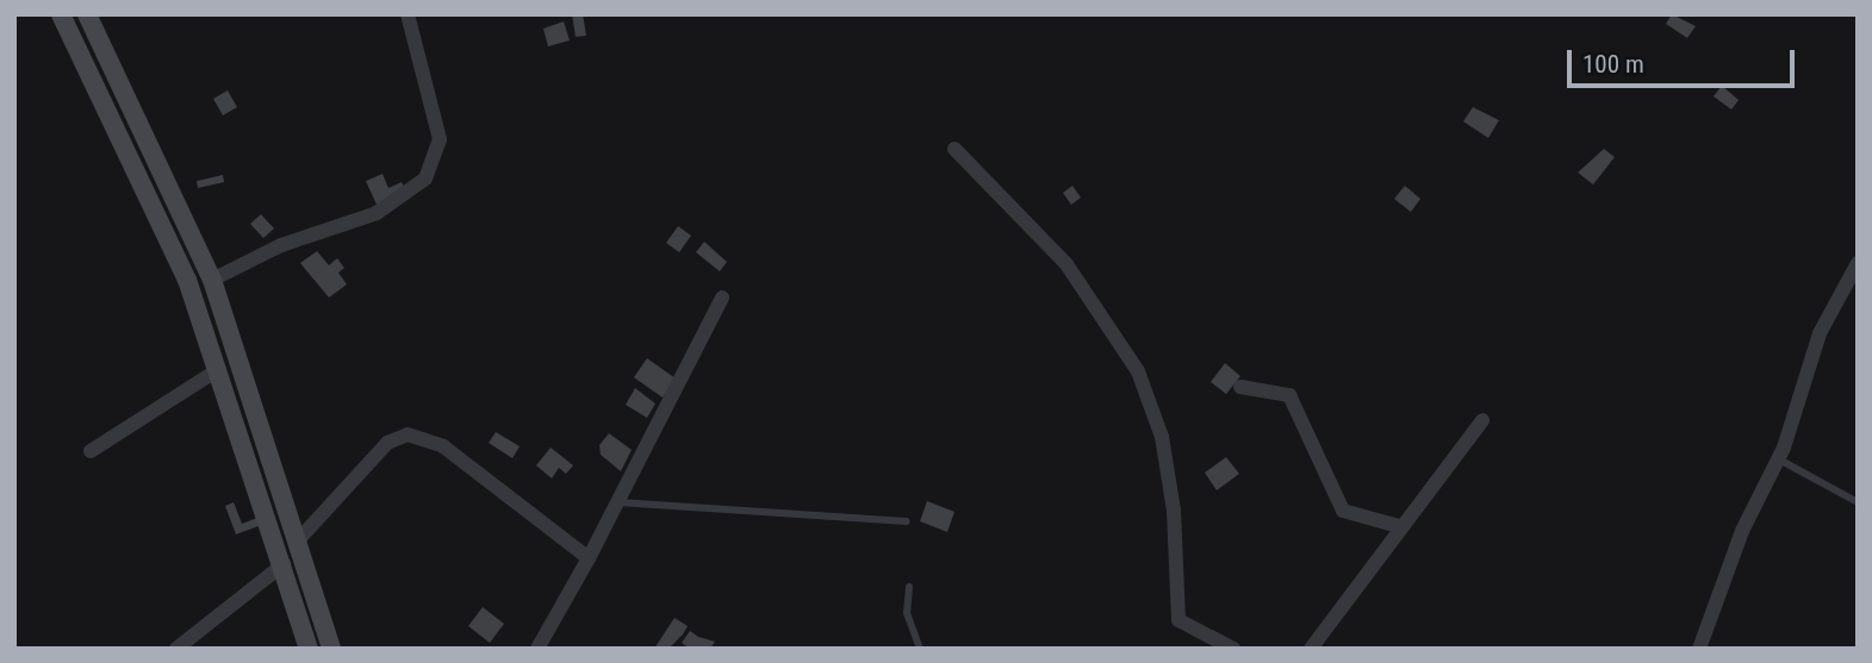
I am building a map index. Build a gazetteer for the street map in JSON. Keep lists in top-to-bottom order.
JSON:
{
  "scale_bar": "100 m"
}
